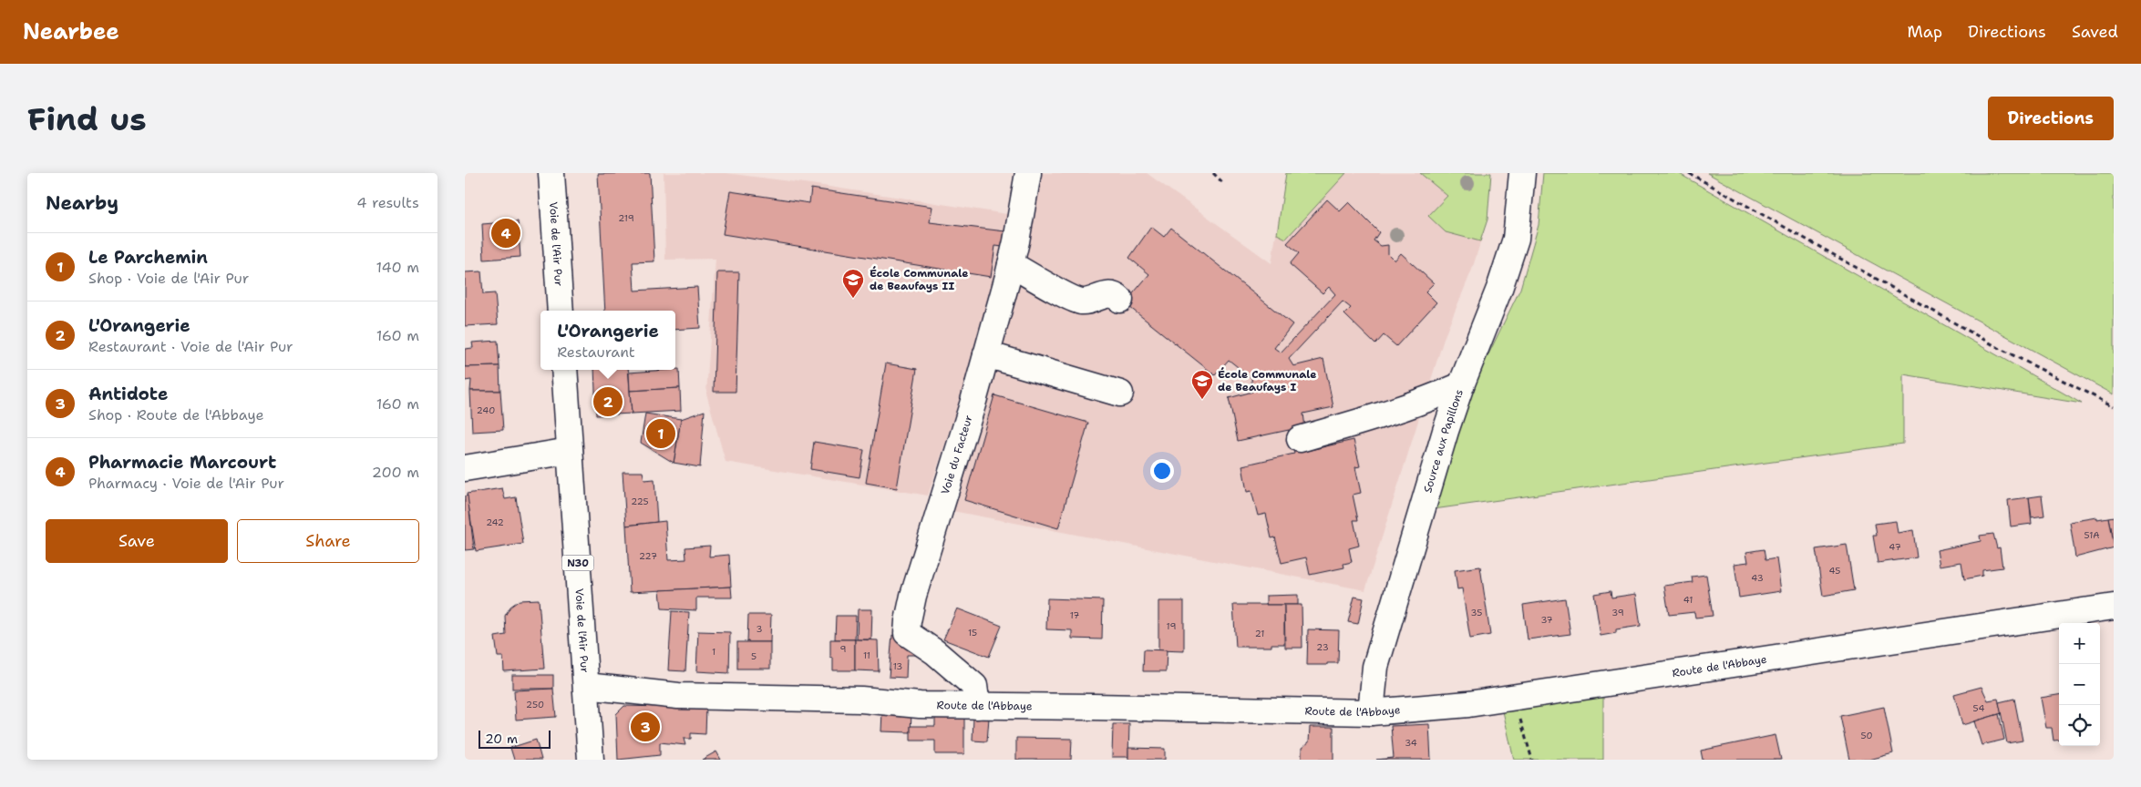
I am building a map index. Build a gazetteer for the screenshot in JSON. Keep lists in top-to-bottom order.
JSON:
{
  "streets": {
    "street": [
      "Voie de l'Air Pur",
      "Source aux Papillons",
      "Voie du Facteur",
      "N30",
      "Route de l'Abbaye"
    ]
  },
  "crossings": [
    ["Voie de l'Air Pur", "Route de l'Abbaye"],
    ["Source aux Papillons", "Route de l'Abbaye"],
    ["Voie du Facteur", "Route de l'Abbaye"]
  ],
  "places": {
    "school or university": ["École Communale de Beaufays II", "École Communale de Beaufays I"]
  },
  "house_numbers": [
    "219",
    "240",
    "225",
    "242",
    "51A",
    "47",
    "227",
    "45",
    "43",
    "41",
    "35",
    "39",
    "17",
    "37",
    "19",
    "3",
    "15",
    "21",
    "23",
    "9",
    "1",
    "11",
    "5",
    "13",
    "250",
    "54",
    "50",
    "34"
  ],
  "scale_bar": "20 m",
  "page": {
    "header": "Nearbee",
    "nav": ["Map", "Directions", "Saved"],
    "buttons": [
      "Directions",
      ["Save", "Share"]
    ],
    "title": "Find us",
    "heading": ["Nearby", "4 results"],
    "pins": [
      "4",
      "2",
      "1",
      "3"
    ],
    "list": [
      {
        "mark": "1",
        "name": "Le Parchemin",
        "note": "Shop · Voie de l'Air Pur",
        "value": "140 m"
      },
      {
        "mark": "2",
        "name": "L'Orangerie",
        "note": "Restaurant · Voie de l'Air Pur",
        "value": "160 m"
      },
      {
        "mark": "3",
        "name": "Antidote",
        "note": "Shop · Route de l'Abbaye",
        "value": "160 m"
      },
      {
        "mark": "4",
        "name": "Pharmacie Marcourt",
        "note": "Pharmacy · Voie de l'Air Pur",
        "value": "200 m"
      }
    ],
    "popup": ["L'Orangerie", "Restaurant"],
    "map_buttons": ["+", "−"],
    "scale": "20 m"
  }
}
